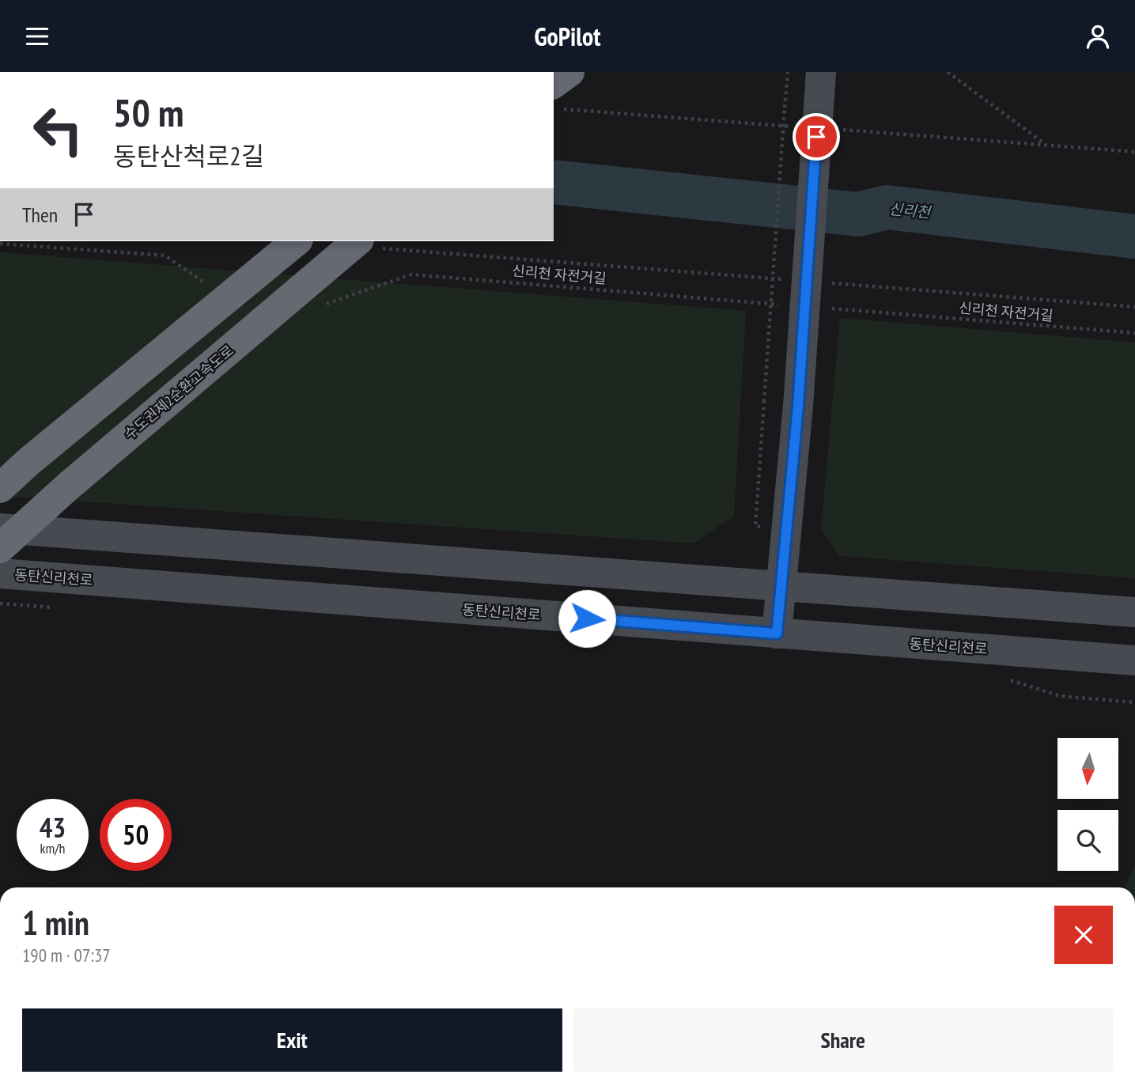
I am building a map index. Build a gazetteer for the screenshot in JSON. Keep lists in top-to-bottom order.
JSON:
{
  "streets": {
    "highway": ["수도권제2순환고속도로"],
    "main road": ["동탄신리천로"],
    "path": ["신리천 자전거길"]
  },
  "water": ["신리천"],
  "north": "bottom",
  "page": {
    "header": "GoPilot",
    "turn": ["50 m", "동탄산척로2길"],
    "then": "Then",
    "speed": "43 km/h",
    "limit": "50",
    "heading": ["1 min", "190 m · 07:37"],
    "buttons": ["Exit", "Share"]
  }
}
